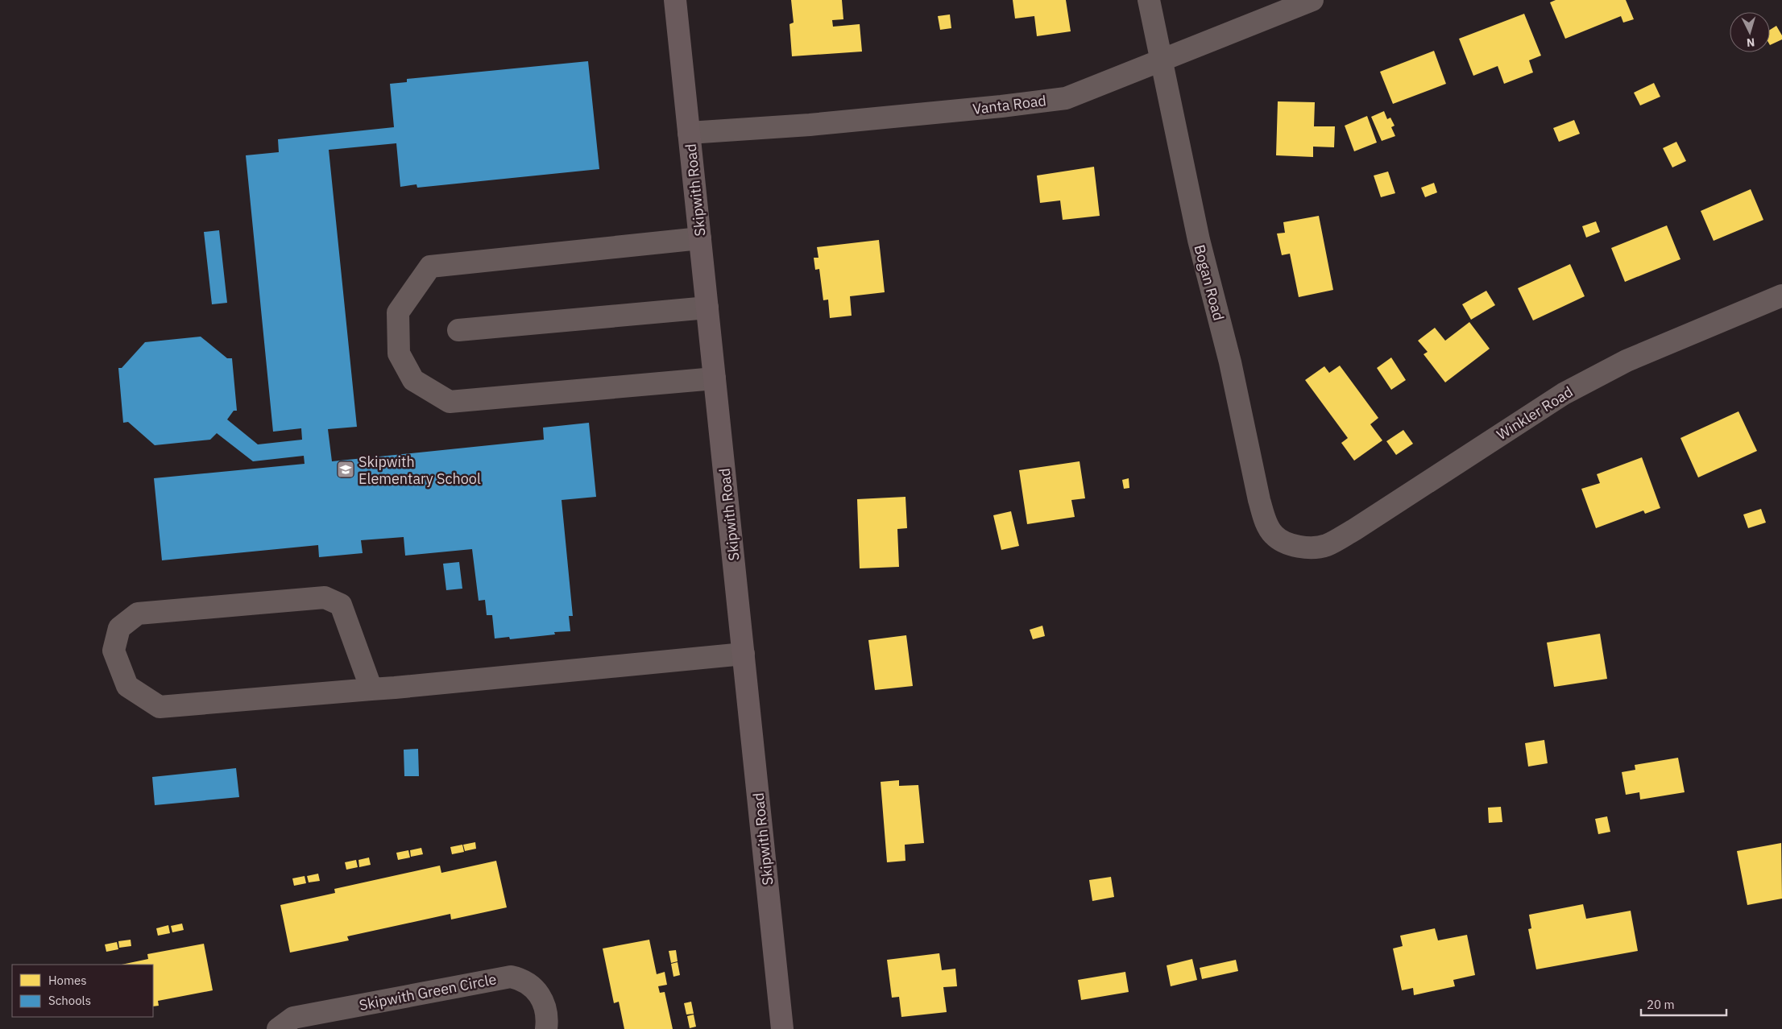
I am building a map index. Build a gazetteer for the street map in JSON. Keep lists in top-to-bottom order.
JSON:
{
  "streets": {
    "main road": ["Skipwith Road"],
    "street": [
      "Vanta Road",
      "Bogan Road",
      "Winkler Road",
      "Skipwith Green Circle"
    ]
  },
  "crossings": [
    ["Vanta Road", "Skipwith Road"],
    ["Vanta Road", "Bogan Road"],
    ["Bogan Road", "Winkler Road"]
  ],
  "places": {
    "school or university": ["Skipwith Elementary School"]
  },
  "legend": ["Homes", "Schools"],
  "scale_bar": "20 m",
  "north": "bottom"
}
